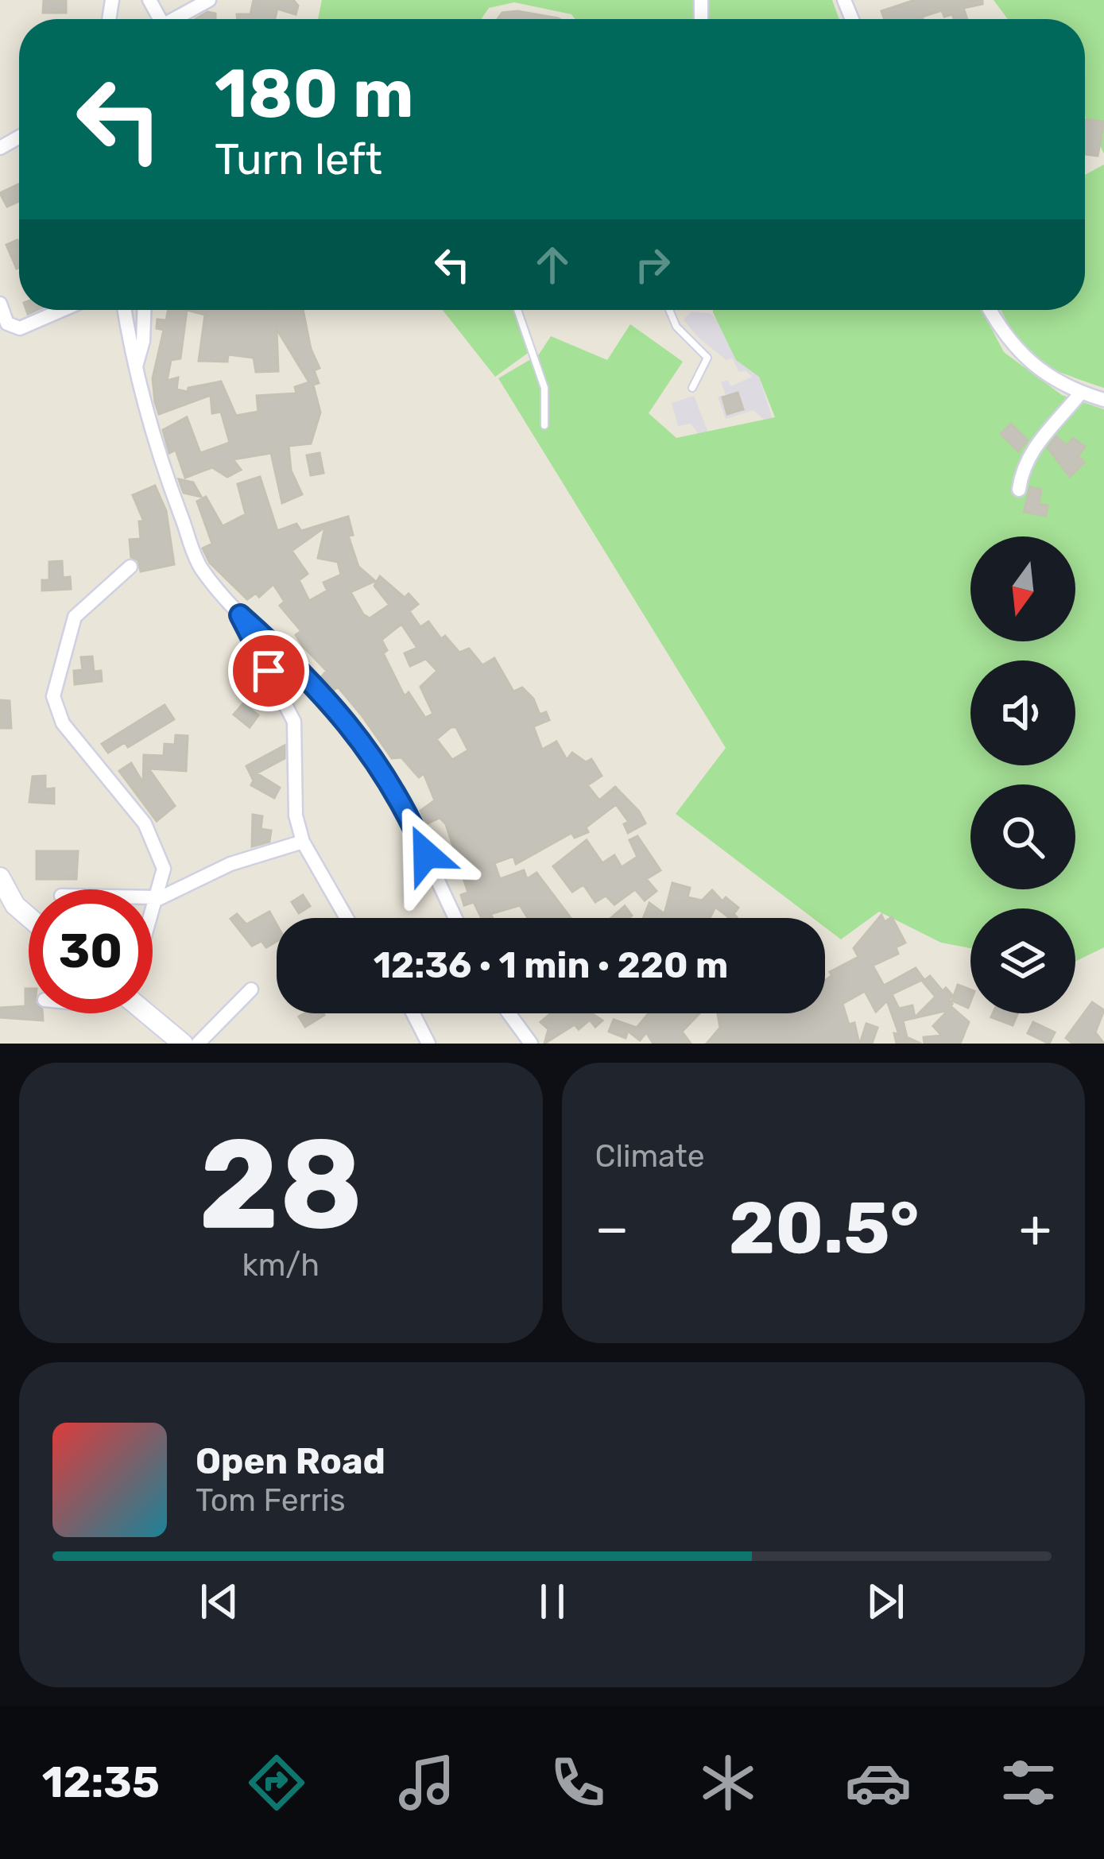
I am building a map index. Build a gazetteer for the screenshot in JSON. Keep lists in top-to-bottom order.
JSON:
{
  "north": "bottom",
  "page": {
    "turn": ["180 m", "Turn left"],
    "limit": "30",
    "trip": "12:36 · 1 min · 220 m",
    "tile": [
      ["28", "km/h"],
      "Climate"
    ],
    "heat": ["−", "20.5°", "+"],
    "song": ["Open Road", "Tom Ferris"],
    "tabs": "12:35"
  }
}
